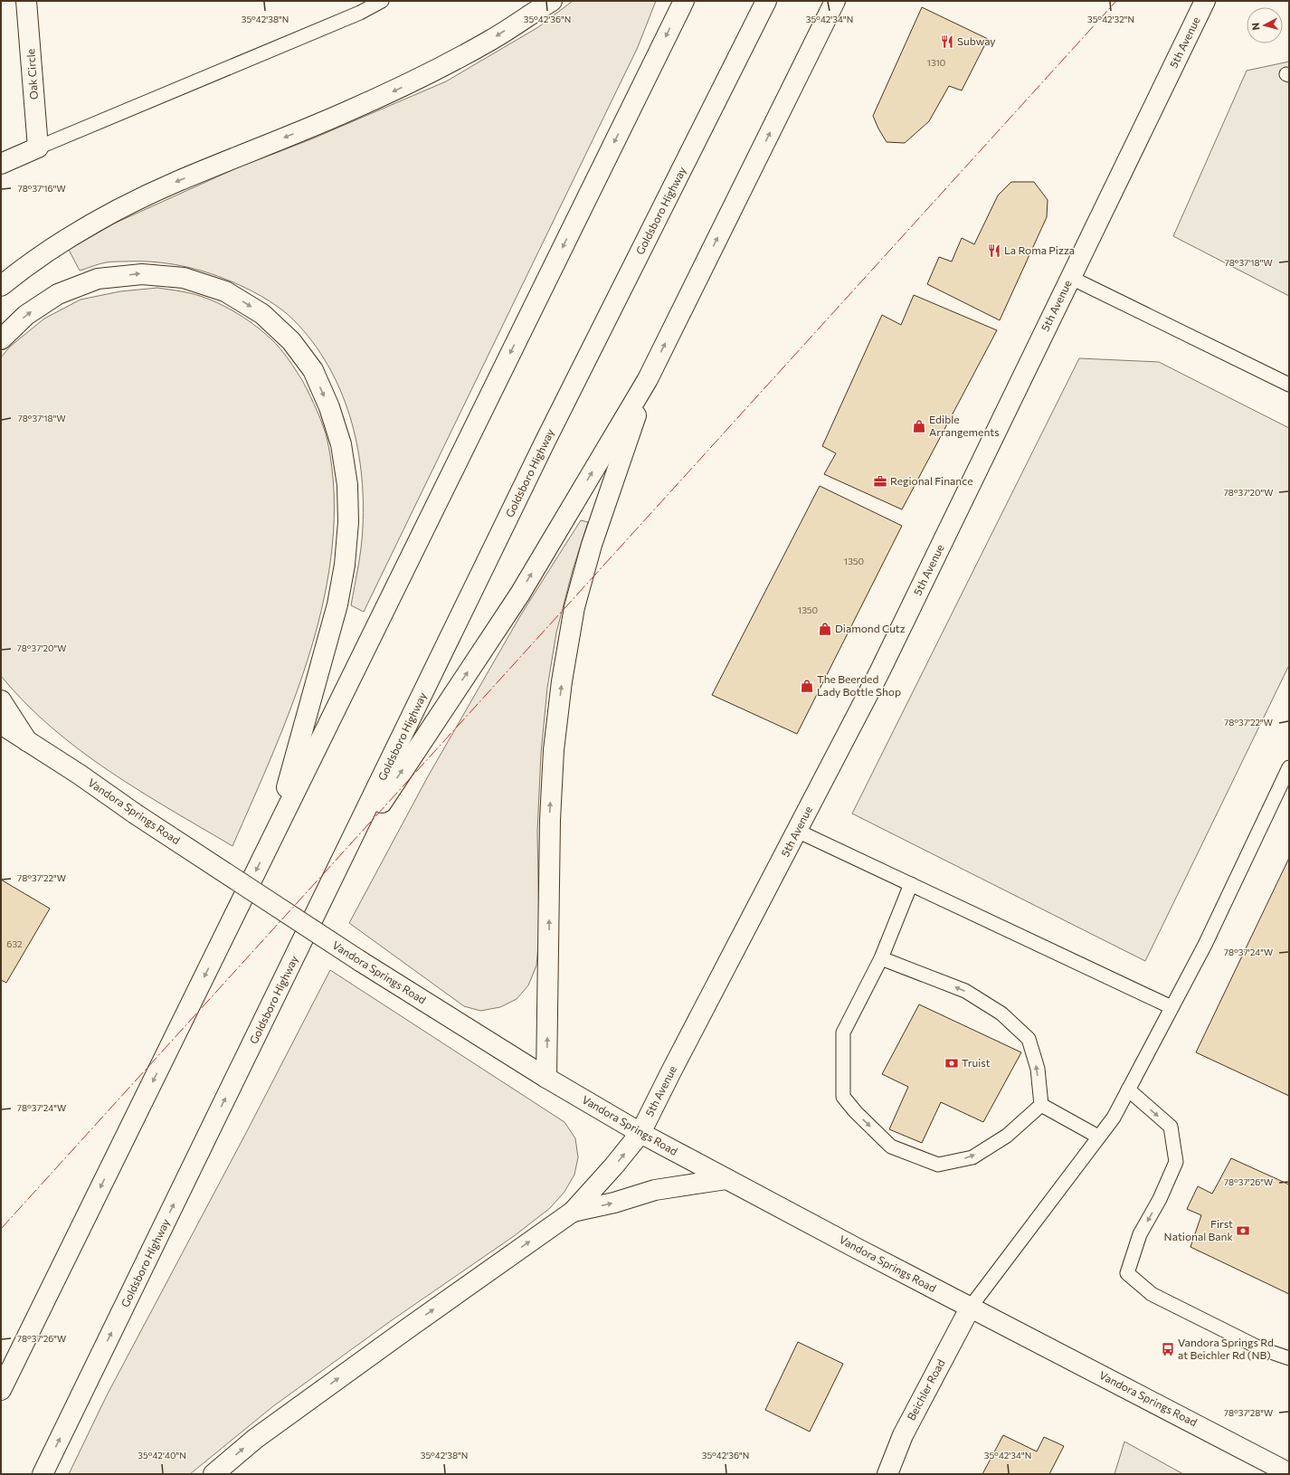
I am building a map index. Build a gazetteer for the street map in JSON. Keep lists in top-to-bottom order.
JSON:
{
  "streets": {
    "main road": [
      "5th Avenue",
      "Oak Circle",
      "Goldsboro Highway",
      "Vandora Springs Road",
      "Beichler Road"
    ]
  },
  "crossings": [
    ["5th Avenue", "Vandora Springs Road"],
    ["Vandora Springs Road", "Beichler Road"]
  ],
  "places": {
    "restaurant": ["Subway", "La Roma Pizza"],
    "shop": ["Edible Arrangements", "Diamond Cutz", "The Beerded Lady Bottle Shop"],
    "office": ["Regional Finance"],
    "bank": ["Truist", "First National Bank"],
    "bus stop": ["Vandora Springs Rd at Beichler Rd (NB)"]
  },
  "house_numbers": [
    "1310",
    "1350",
    "1350",
    "632"
  ],
  "north": "left",
  "coordinates": [
    "35°42'38\"N",
    "35°42'36\"N",
    "35°42'34\"N",
    "35°42'32\"N",
    "78°37'16\"W",
    "78°37'18\"W",
    "78°37'20\"W",
    "78°37'22\"W",
    "78°37'24\"W",
    "78°37'26\"W",
    "78°37'28\"W",
    "35°42'40\"N"
  ]
}
